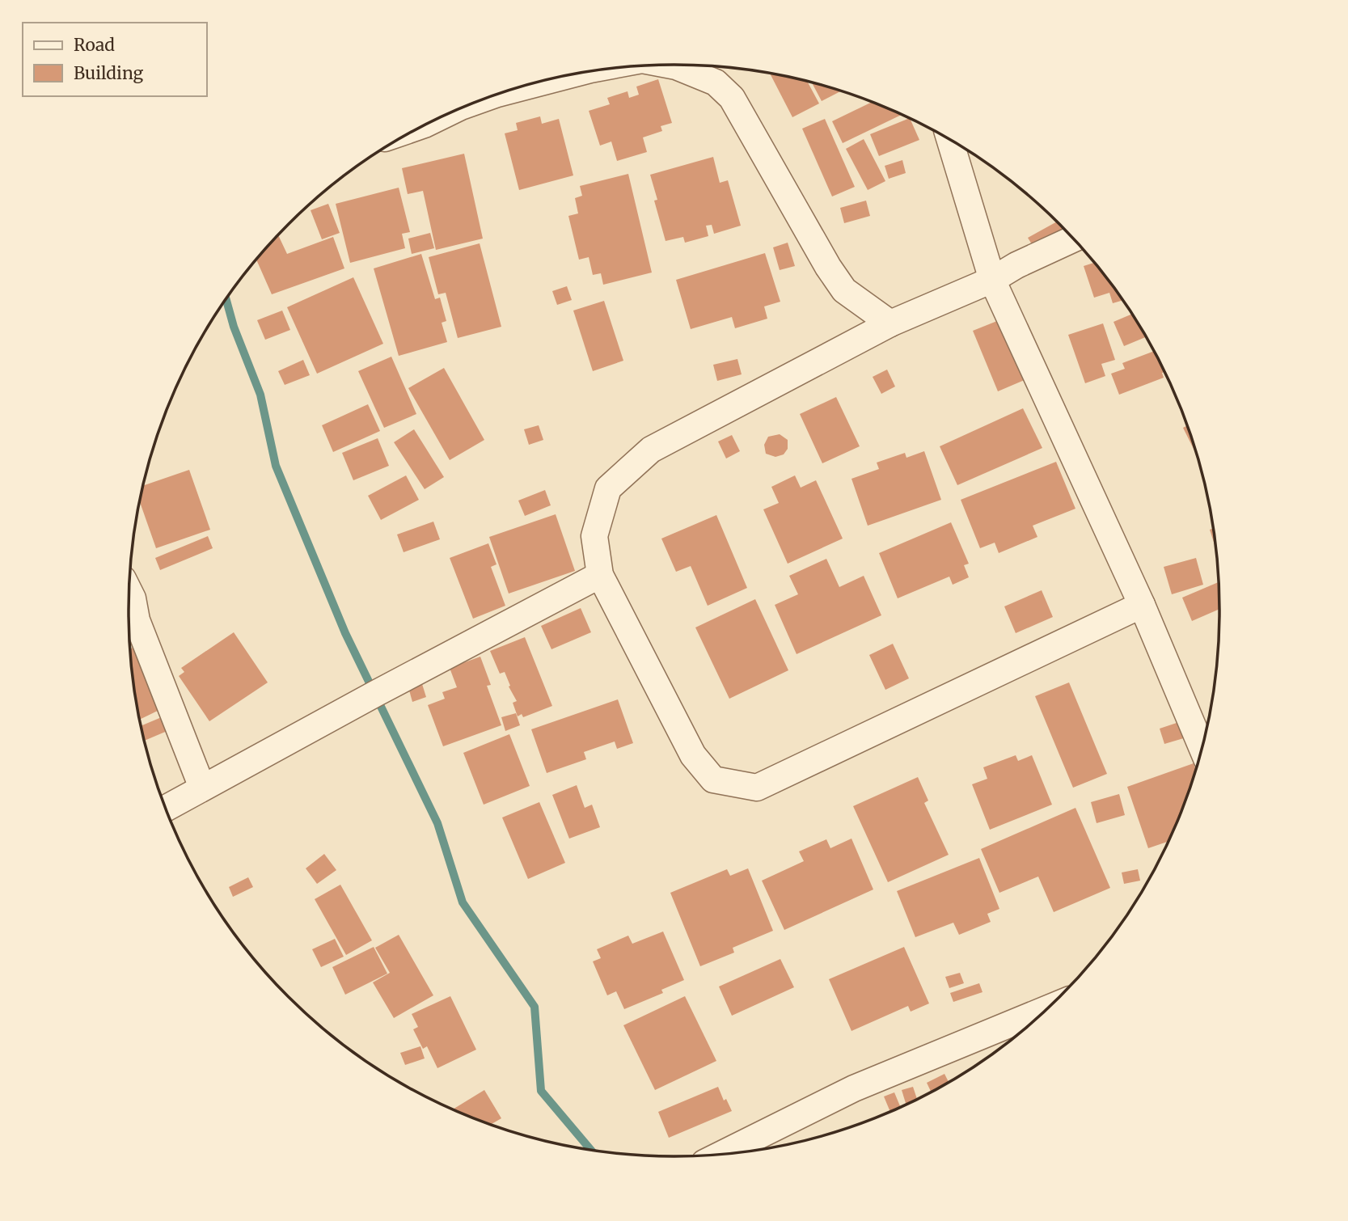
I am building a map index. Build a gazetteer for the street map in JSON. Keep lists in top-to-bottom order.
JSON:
{
  "legend": ["Road", "Building"]
}
